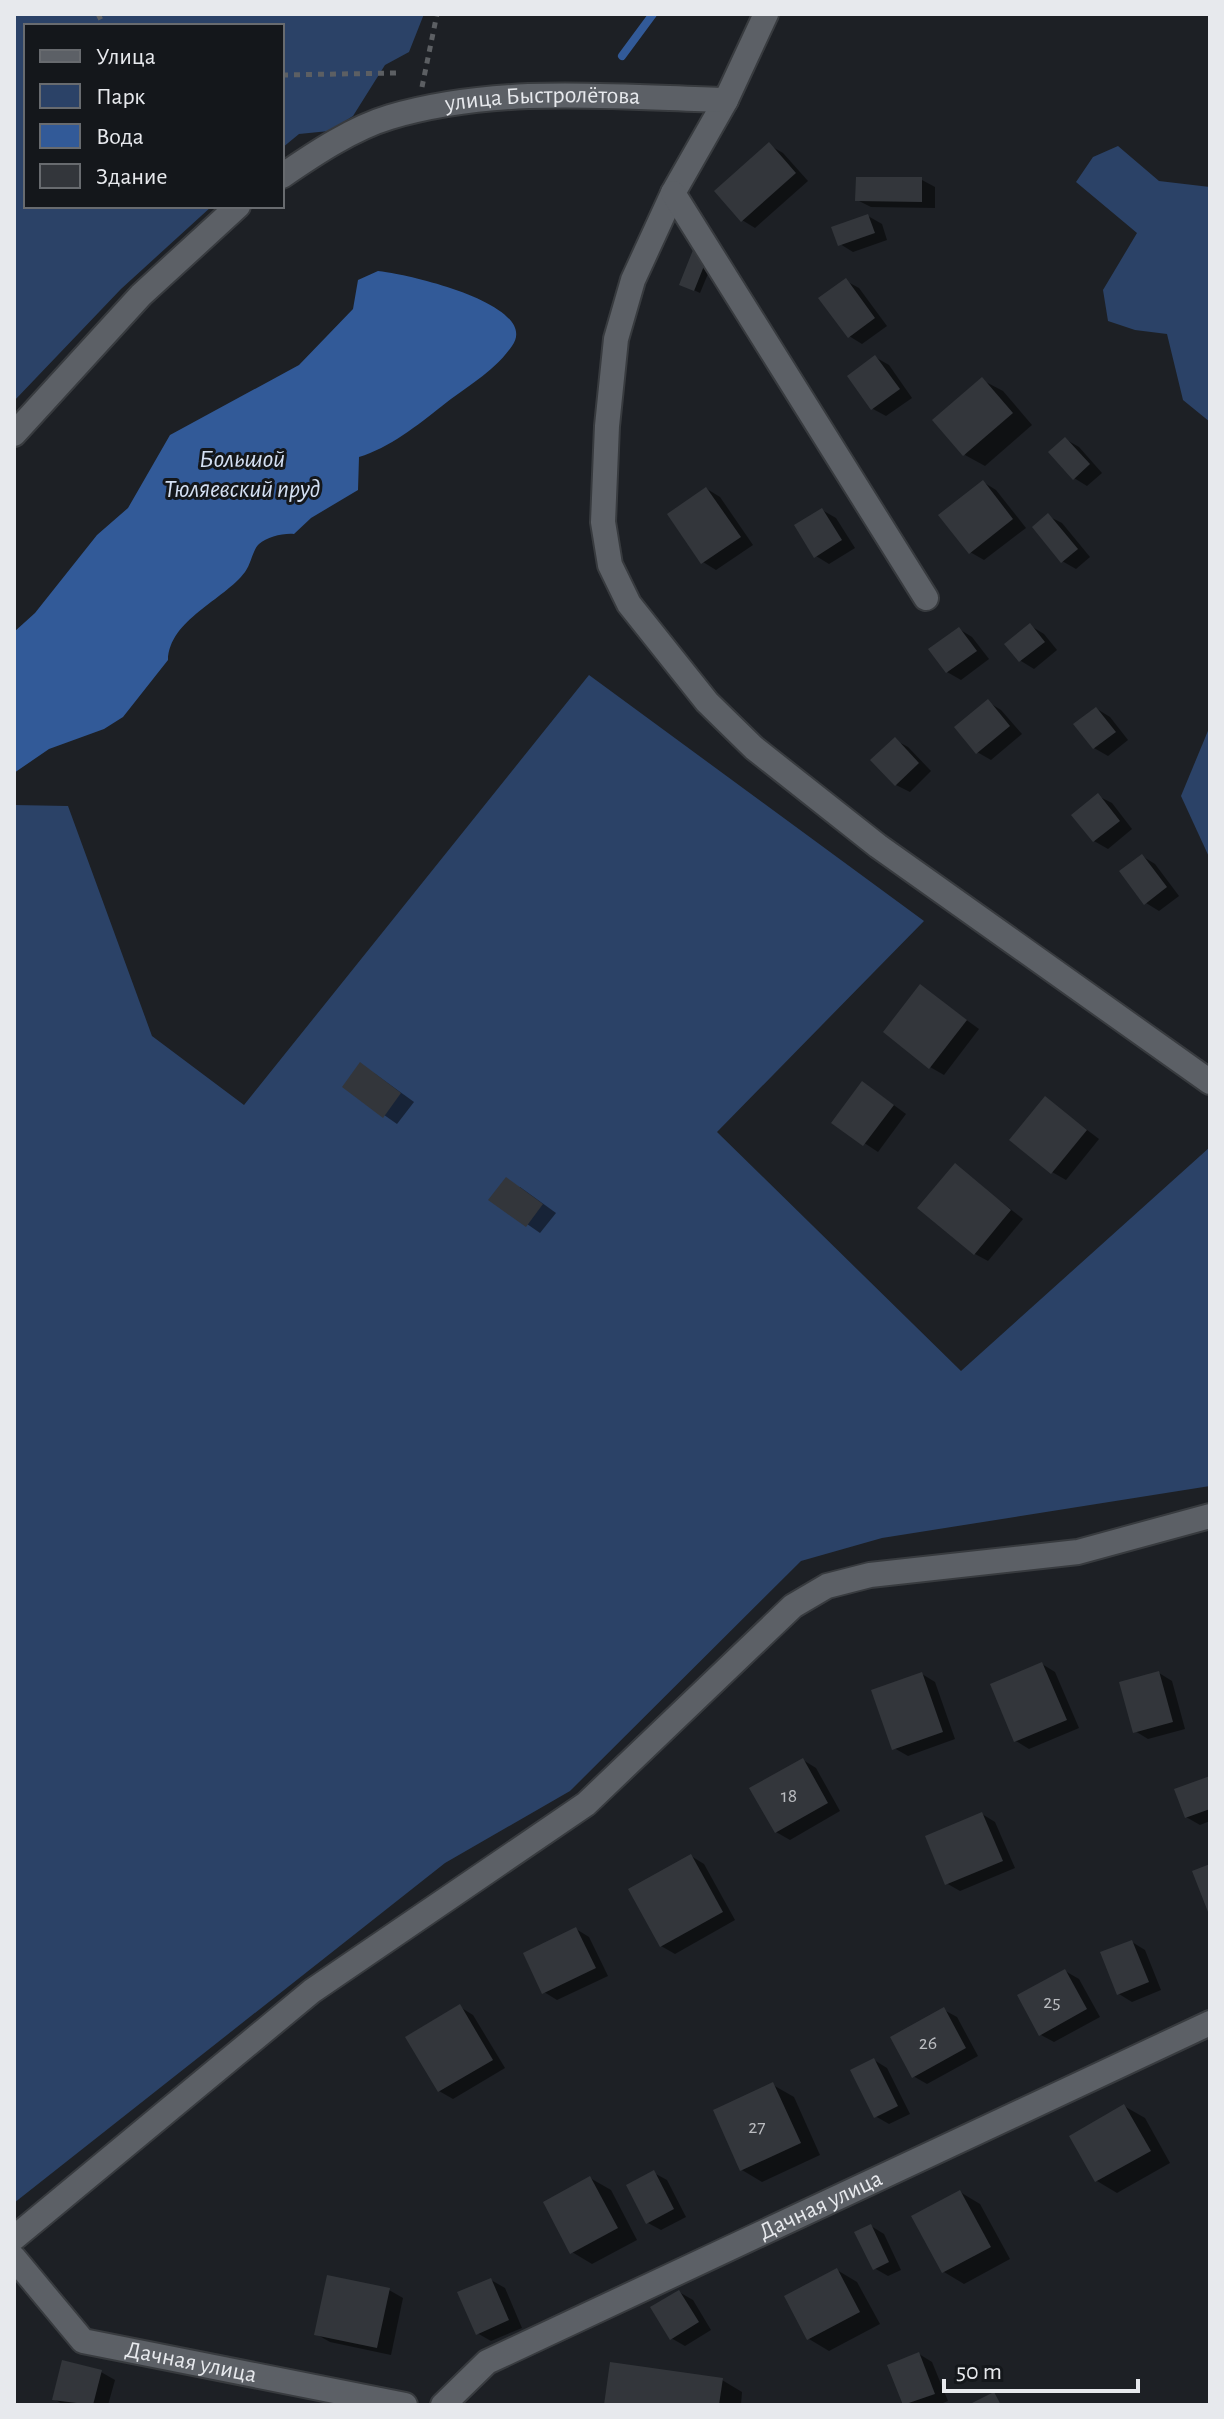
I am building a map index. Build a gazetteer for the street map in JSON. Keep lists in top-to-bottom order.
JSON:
{
  "streets": {
    "street": ["улица Быстролётова", "Дачная улица"]
  },
  "water": ["Большой Тюляевский пруд"],
  "house_numbers": [
    "18",
    "25",
    "26",
    "27"
  ],
  "legend": [
    "Улица",
    "Парк",
    "Вода",
    "Здание"
  ],
  "scale_bar": "50 m"
}
